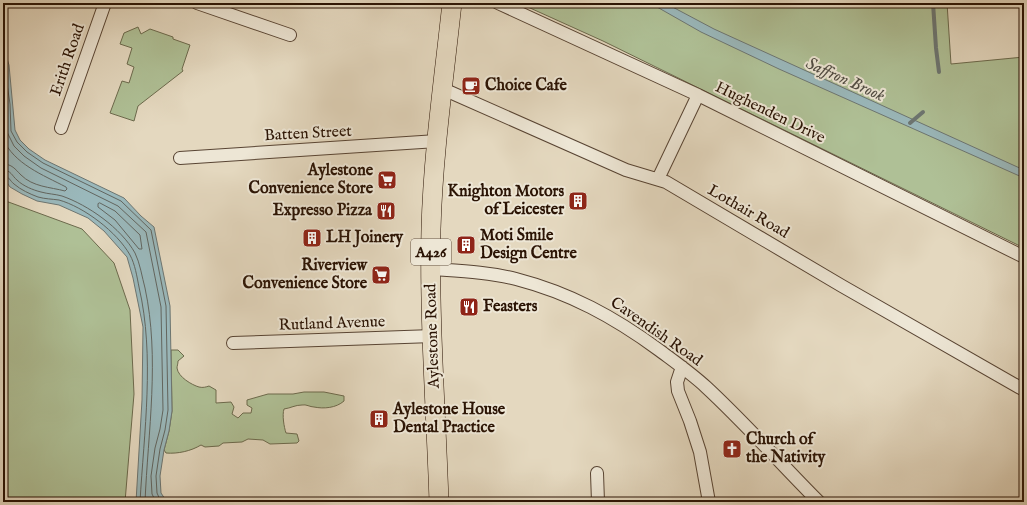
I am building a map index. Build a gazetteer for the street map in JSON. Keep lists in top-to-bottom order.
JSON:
{
  "streets": {
    "main road": ["A426", "Aylestone Road"],
    "street": [
      "Erith Road",
      "Hughenden Drive",
      "Batten Street",
      "Lothair Road",
      "Rutland Avenue",
      "Cavendish Road"
    ]
  },
  "crossings": [
    ["Batten Street", "Aylestone Road"],
    ["Lothair Road", "Aylestone Road"],
    ["Rutland Avenue", "Aylestone Road"],
    ["Cavendish Road", "Aylestone Road"]
  ],
  "water": ["Saffron Brook"],
  "places": {
    "cafe": ["Choice Cafe"],
    "supermarket": ["Aylestone Convenience Store", "Riverview Convenience Store"],
    "building": [
      "Knighton Motors of Leicester",
      "LH Joinery",
      "Moti Smile Design Centre",
      "Aylestone House Dental Practice"
    ],
    "restaurant": ["Expresso Pizza", "Feasters"],
    "church": ["Church of the Nativity"]
  }
}
